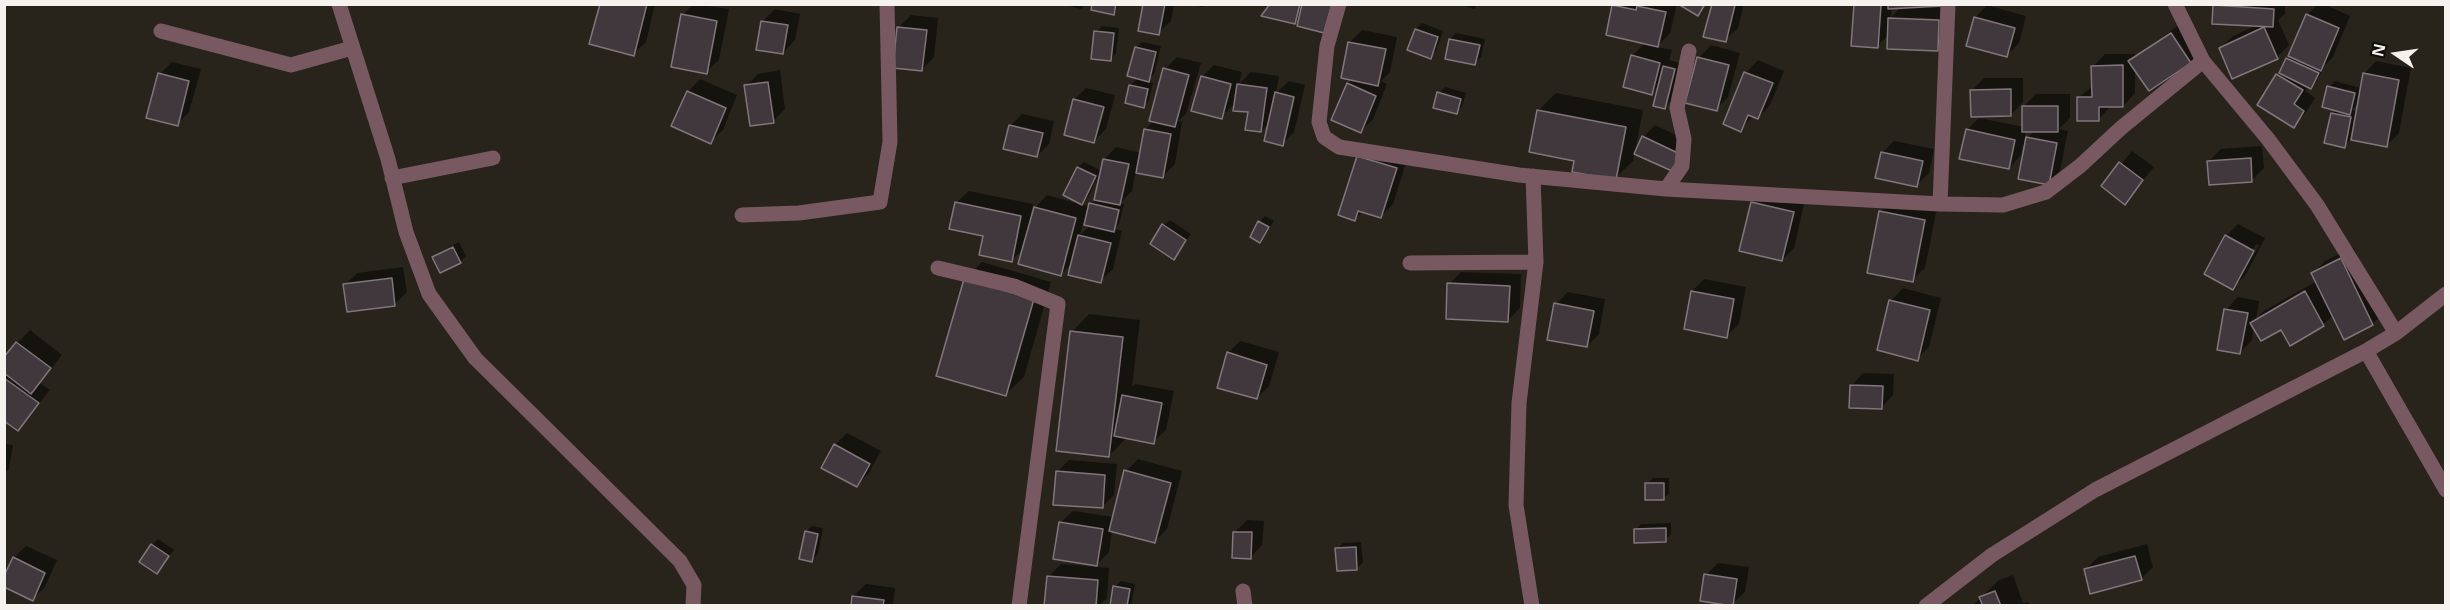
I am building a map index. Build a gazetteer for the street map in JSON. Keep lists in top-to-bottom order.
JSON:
{
  "north": "left"
}
